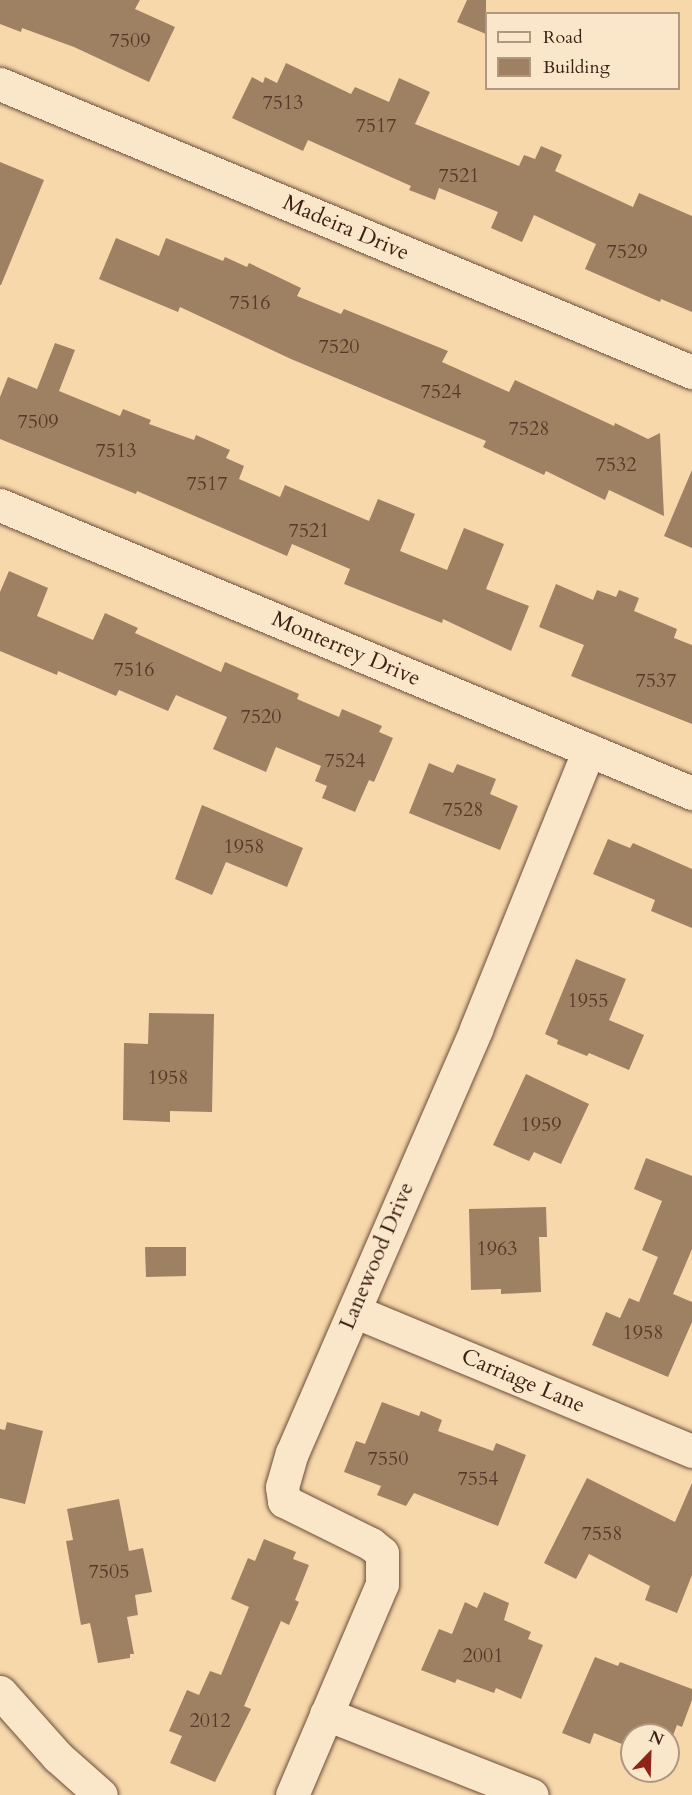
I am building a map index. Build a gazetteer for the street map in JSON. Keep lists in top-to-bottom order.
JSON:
{
  "streets": {
    "street": [
      "Madeira Drive",
      "Monterrey Drive",
      "Lanewood Drive",
      "Carriage Lane"
    ]
  },
  "crossings": [
    ["Monterrey Drive", "Lanewood Drive"],
    ["Lanewood Drive", "Carriage Lane"]
  ],
  "house_numbers": [
    "7509",
    "7513",
    "7517",
    "7521",
    "7529",
    "7516",
    "7520",
    "7524",
    "7509",
    "7528",
    "7513",
    "7532",
    "7517",
    "7521",
    "7516",
    "7537",
    "7520",
    "7524",
    "7528",
    "1958",
    "1955",
    "1958",
    "1959",
    "1963",
    "1958",
    "7550",
    "7554",
    "7558",
    "7505",
    "2001",
    "2012"
  ],
  "legend": ["Road", "Building"],
  "north": "top right"
}
